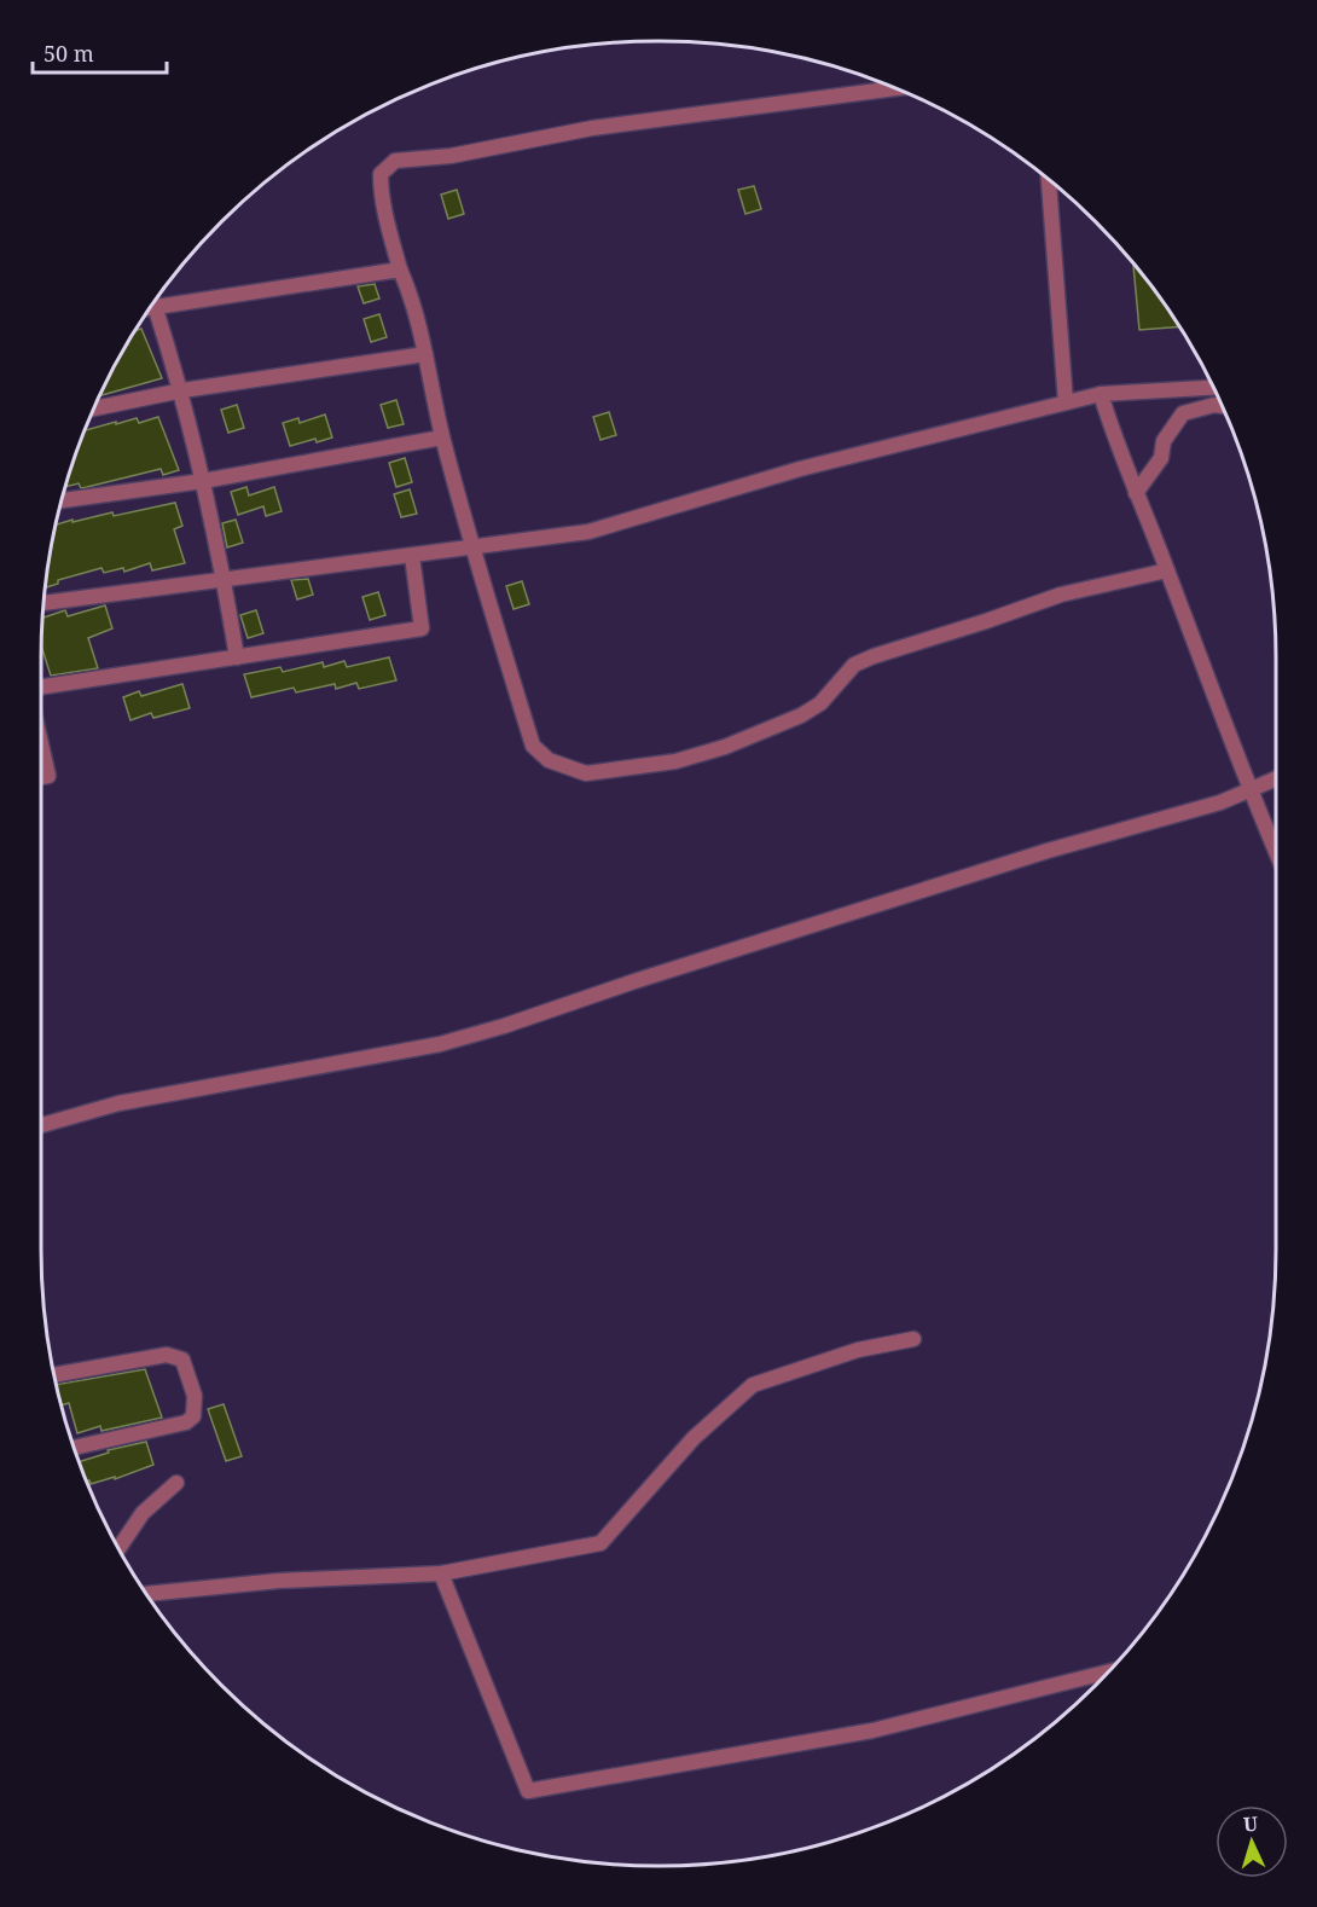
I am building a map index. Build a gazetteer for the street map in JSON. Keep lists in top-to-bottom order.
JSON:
{
  "scale_bar": "50 m",
  "north": "top"
}
